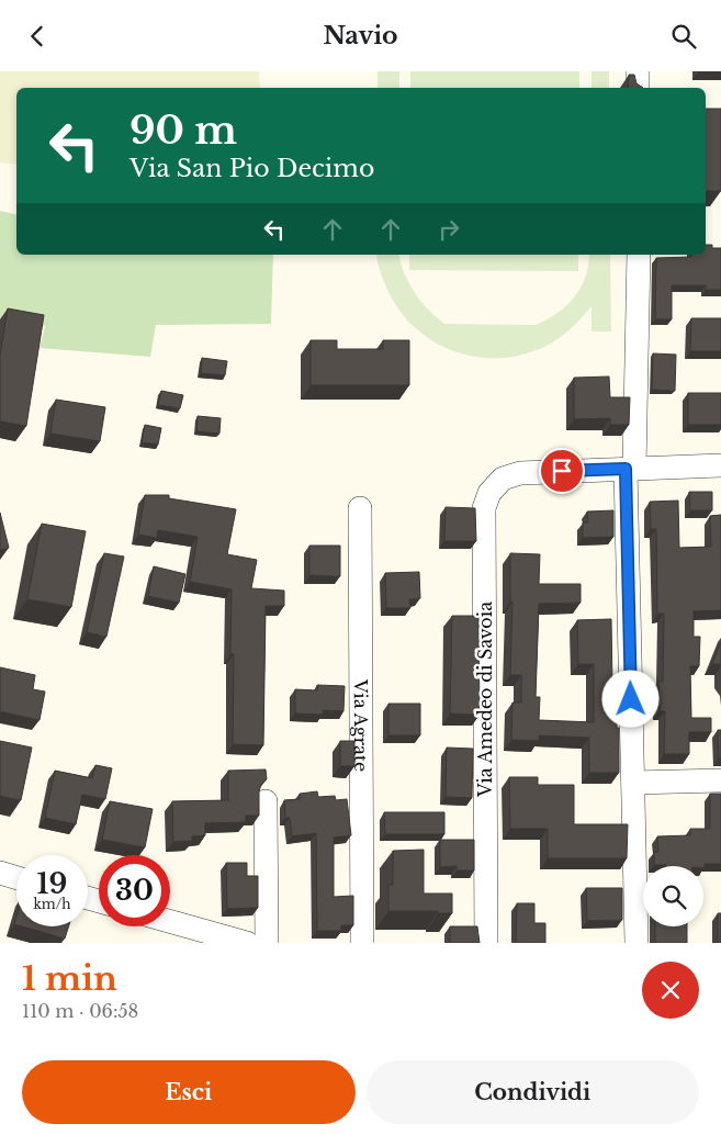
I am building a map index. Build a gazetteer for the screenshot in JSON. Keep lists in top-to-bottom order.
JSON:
{
  "streets": {
    "street": ["Via Amedeo di Savoia", "Via Agrate"]
  },
  "page": {
    "header": "Navio",
    "turn": ["90 m", "Via San Pio Decimo"],
    "speed": "19 km/h",
    "limit": "30",
    "heading": ["1 min", "110 m · 06:58"],
    "buttons": ["Esci", "Condividi"]
  }
}
